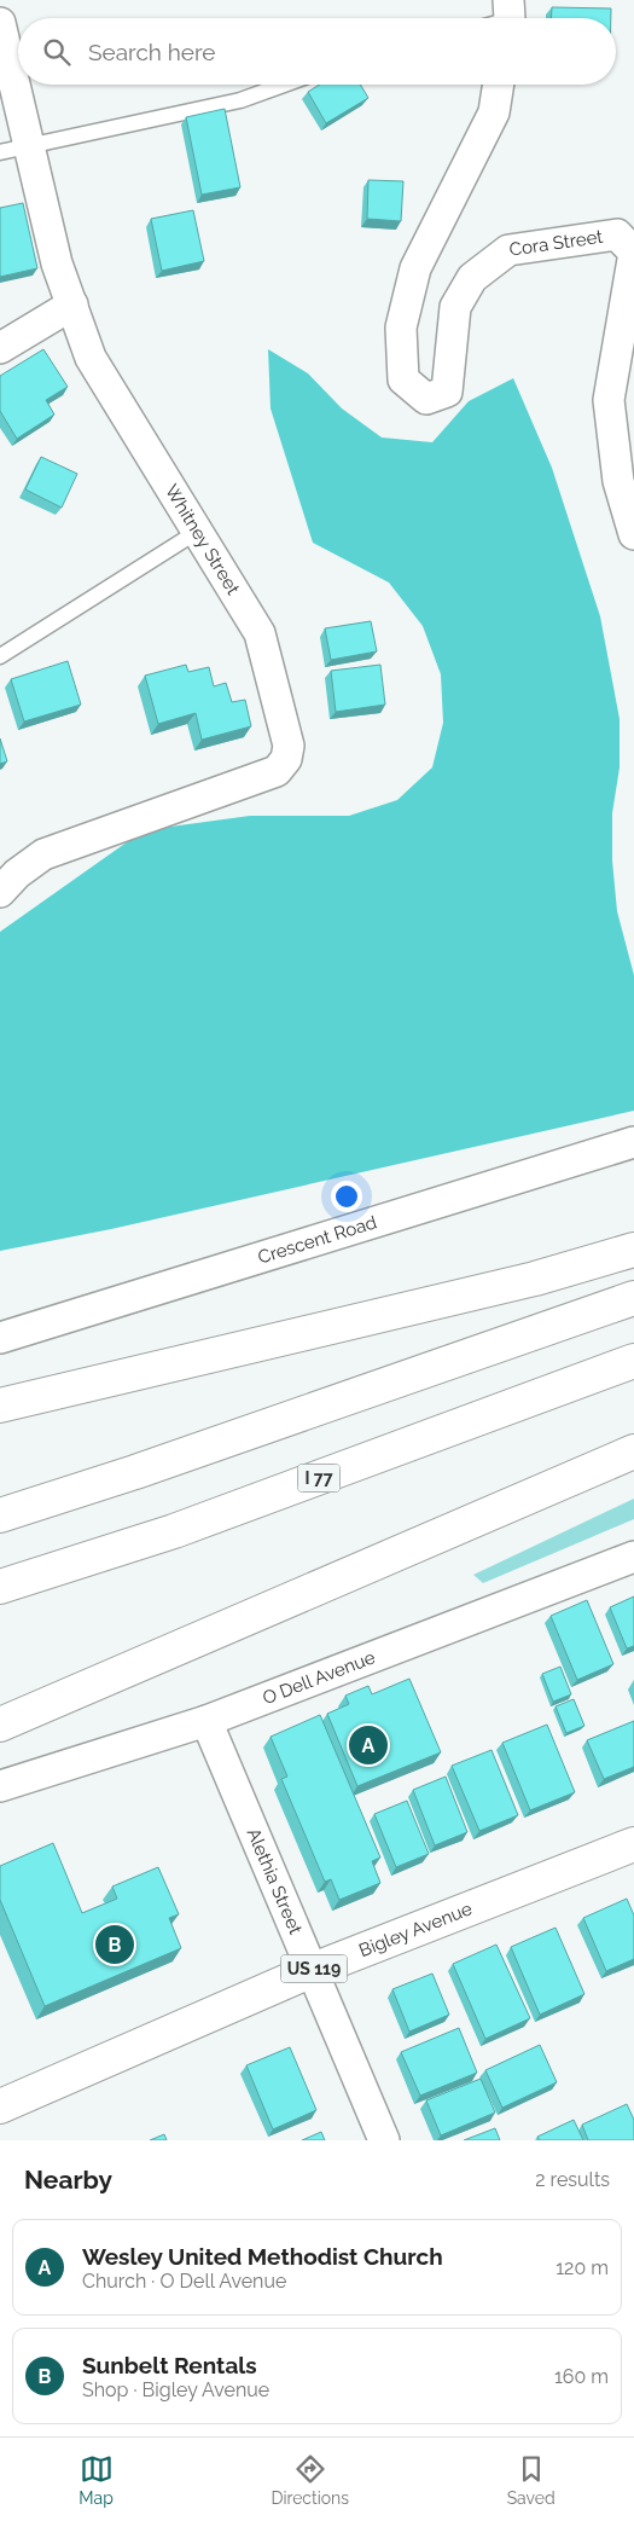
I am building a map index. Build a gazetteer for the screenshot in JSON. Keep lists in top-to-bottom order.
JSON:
{
  "streets": {
    "main road": ["I 77", "Bigley Avenue", "US 119"],
    "street": [
      "Cora Street",
      "Whitney Street",
      "Crescent Road",
      "O Dell Avenue",
      "Alethia Street"
    ]
  },
  "crossings": [
    ["O Dell Avenue", "Alethia Street"],
    ["Alethia Street", "Bigley Avenue"]
  ],
  "page": {
    "search": "Search here",
    "pins": ["A", "B"],
    "heading": ["Nearby", "2 results"],
    "list": [
      {
        "mark": "A",
        "name": "Wesley United Methodist Church",
        "note": "Church · O Dell Avenue",
        "value": "120 m"
      },
      {
        "mark": "B",
        "name": "Sunbelt Rentals",
        "note": "Shop · Bigley Avenue",
        "value": "160 m"
      }
    ],
    "nav": ["Map", "Directions", "Saved"]
  }
}
